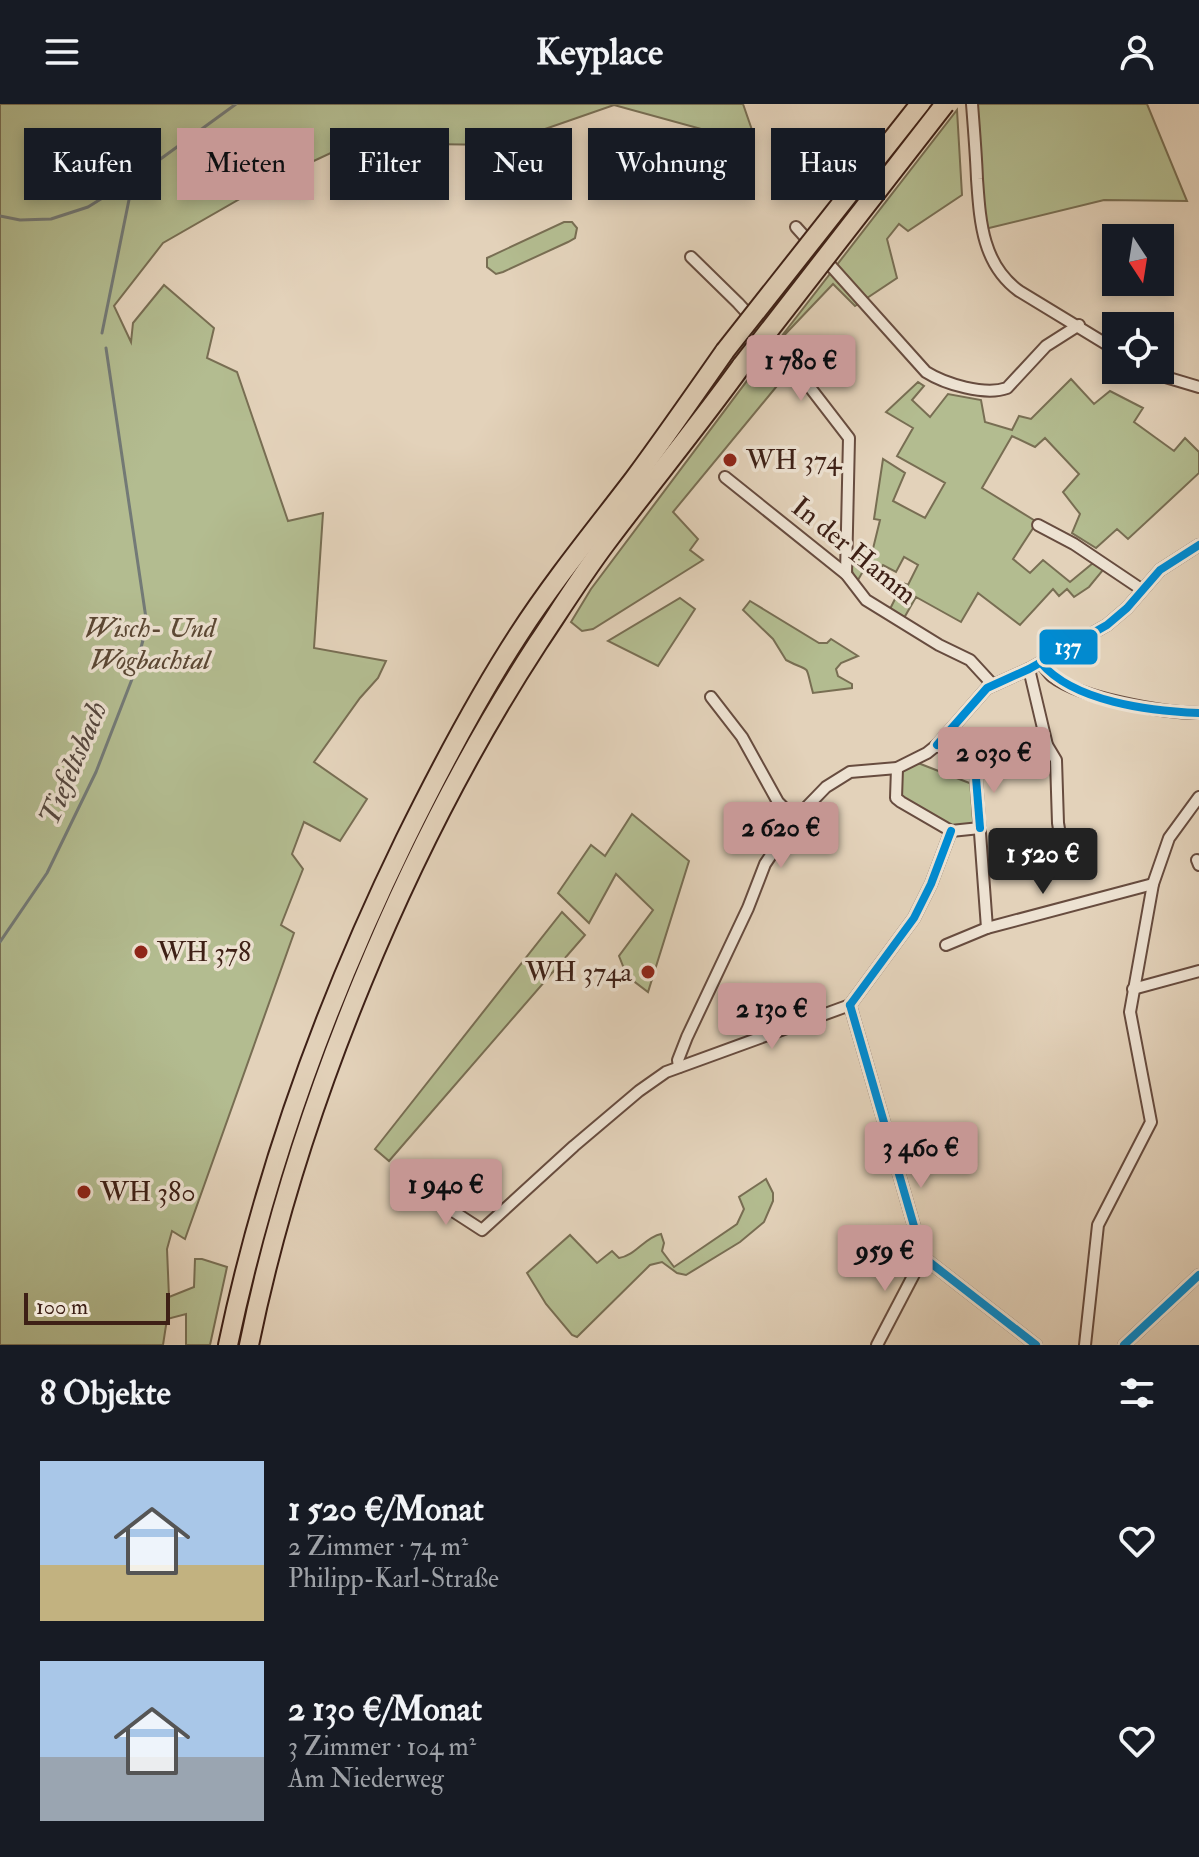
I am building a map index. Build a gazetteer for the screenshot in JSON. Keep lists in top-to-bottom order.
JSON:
{
  "streets": {
    "street": ["In der Hamm"]
  },
  "water": ["Tiefeltsbach"],
  "parks": ["Wisch- Und Wogbachtal"],
  "places": [
    "WH 374",
    "WH 378",
    "WH 374a",
    "WH 380"
  ],
  "lines": ["transit line 137"],
  "scale_bar": "100 m",
  "north": "bottom",
  "page": {
    "header": "Keyplace",
    "chip": [
      "Kaufen",
      "Mieten",
      "Filter",
      "Neu",
      "Wohnung",
      "Haus"
    ],
    "price": [
      "1 780 €",
      "2 030 €",
      "2 620 €",
      "1 520 €",
      "2 130 €",
      "3 460 €",
      "1 940 €",
      "959 €"
    ],
    "scale": "100 m",
    "heading": "8 Objekte",
    "list": [
      {
        "name": "1 520 €/Monat",
        "note": "2 Zimmer · 74 m² · Philipp-Karl-Straße"
      },
      {
        "name": "2 130 €/Monat",
        "note": "3 Zimmer · 104 m² · Am Niederweg"
      }
    ]
  }
}
